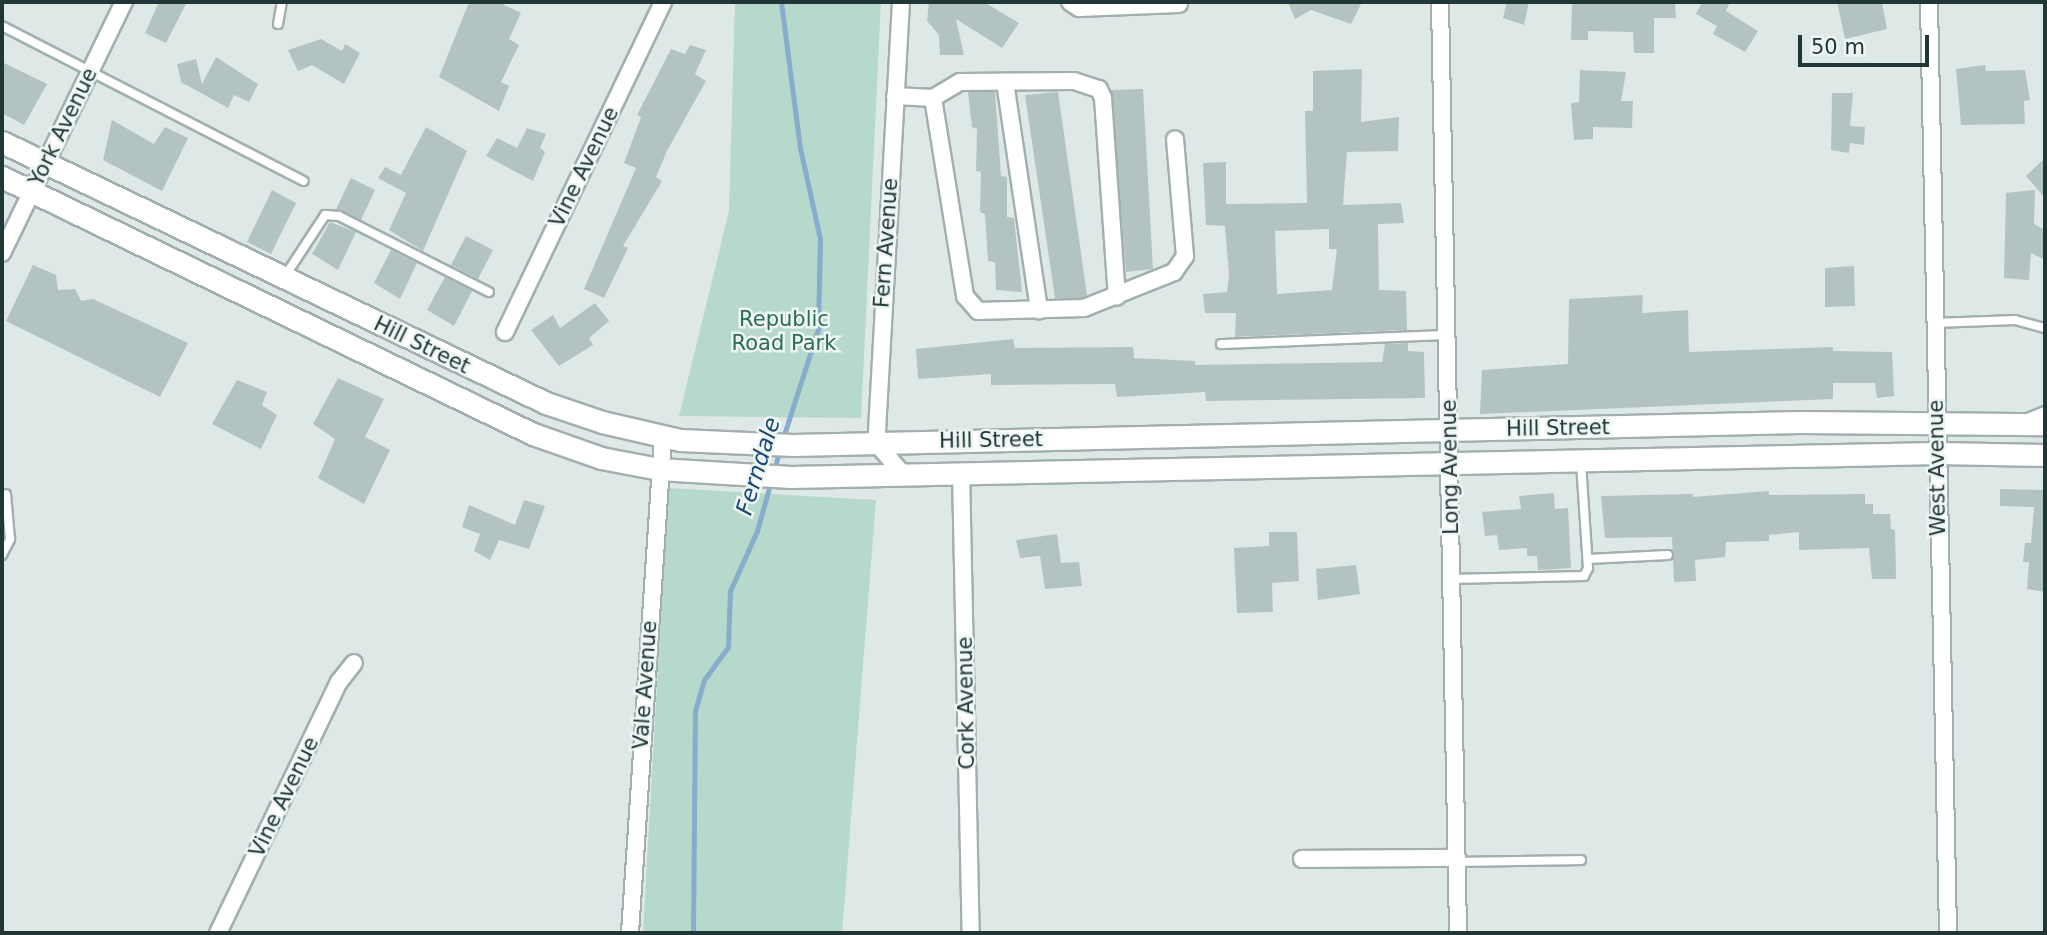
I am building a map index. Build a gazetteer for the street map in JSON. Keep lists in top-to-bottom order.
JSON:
{
  "streets": {
    "main road": ["Hill Street"],
    "street": [
      "York Avenue",
      "Vine Avenue",
      "Fern Avenue",
      "Long Avenue",
      "West Avenue",
      "Vale Avenue",
      "Cork Avenue"
    ]
  },
  "crossings": [
    ["York Avenue", "Hill Street"],
    ["Fern Avenue", "Hill Street"],
    ["Hill Street", "Long Avenue"],
    ["Hill Street", "West Avenue"],
    ["Hill Street", "Vale Avenue"],
    ["Hill Street", "Cork Avenue"]
  ],
  "water": ["Ferndale"],
  "parks": ["Republic Road Park"],
  "scale_bar": "50 m"
}
